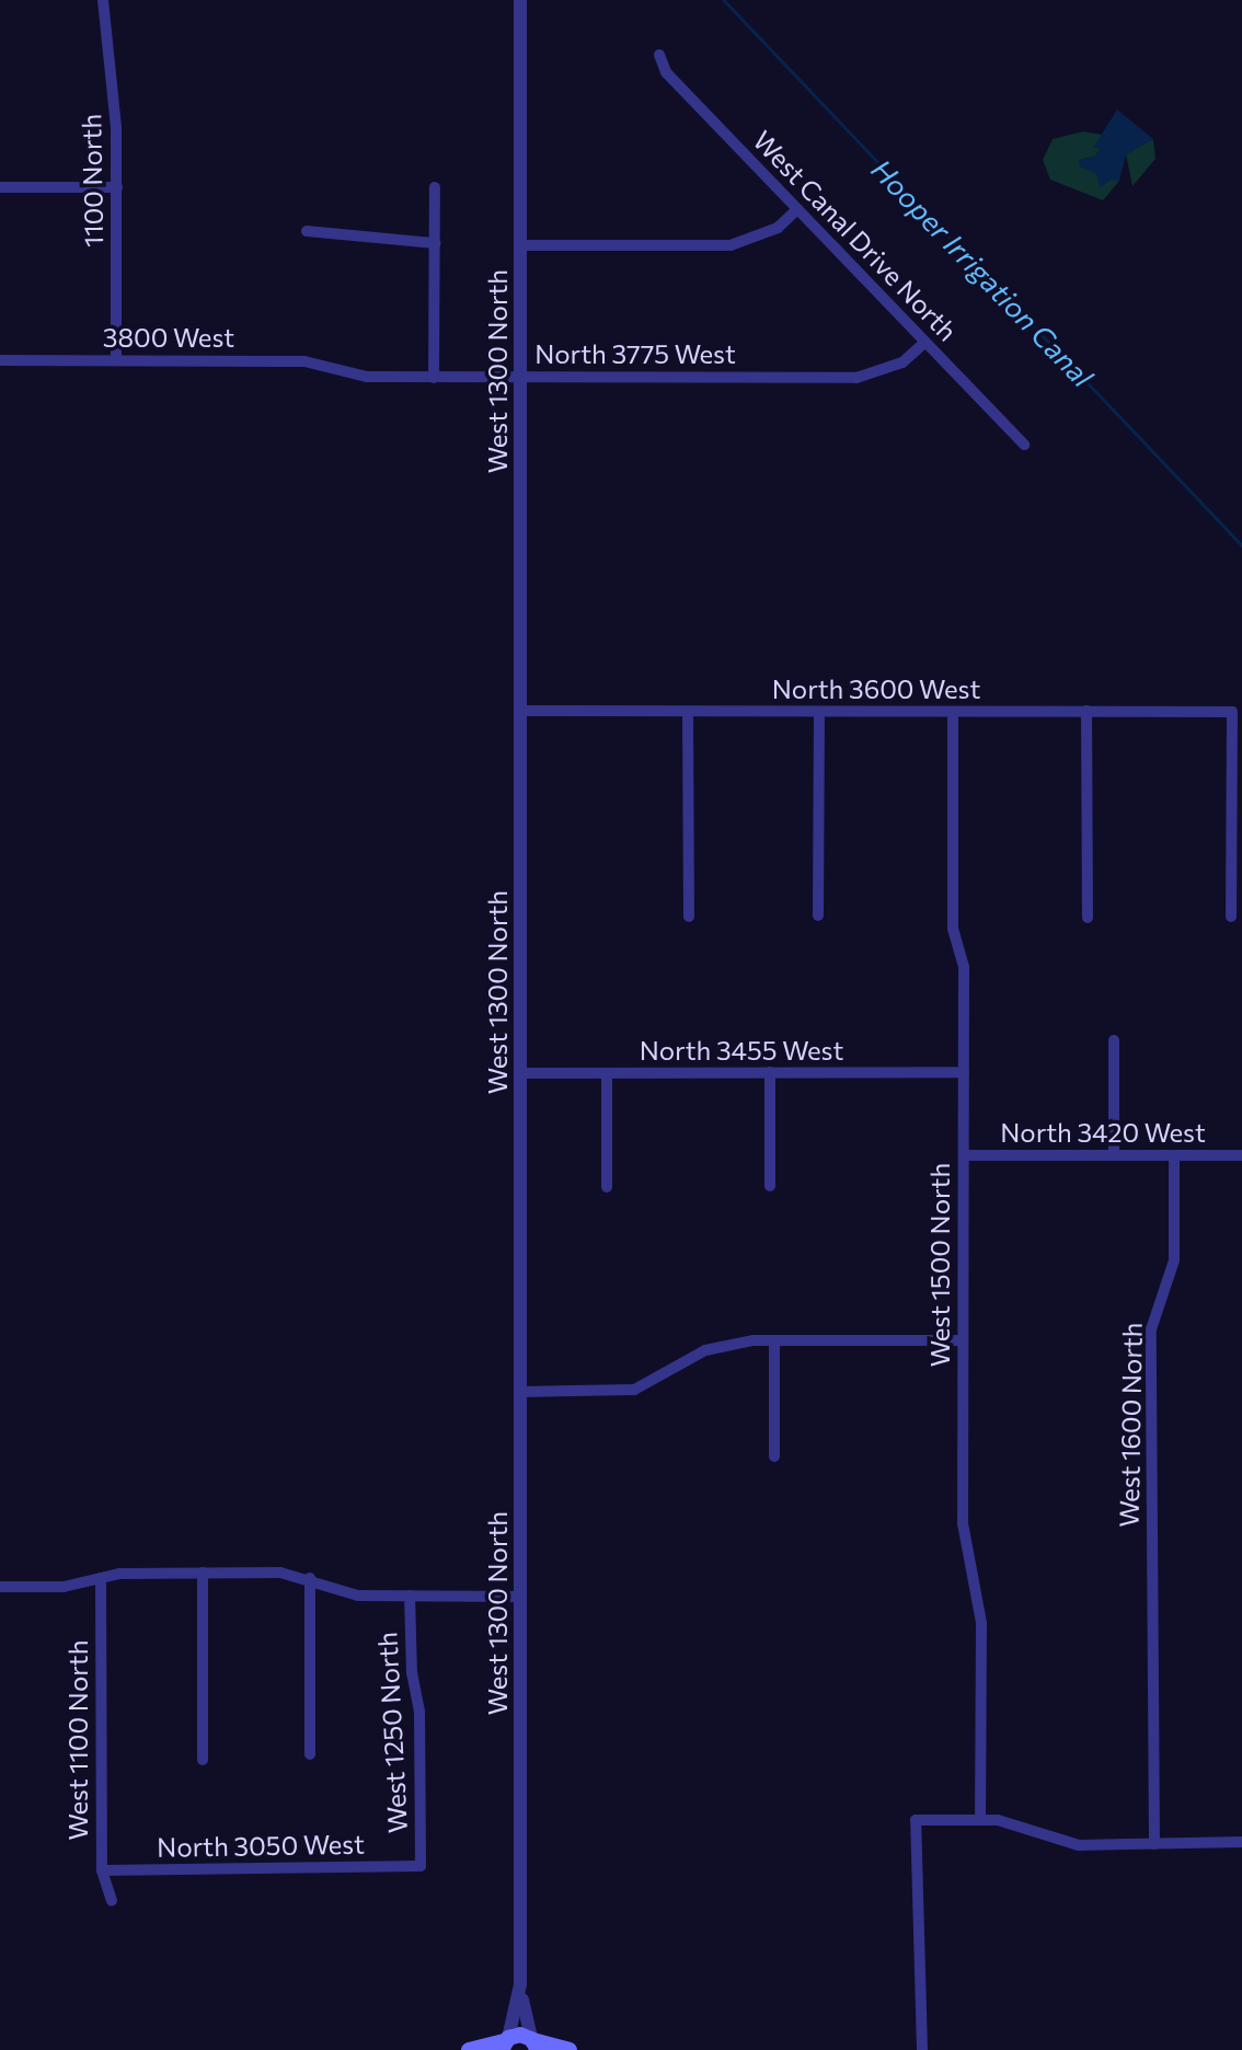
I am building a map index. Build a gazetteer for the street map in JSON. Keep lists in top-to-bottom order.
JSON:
{
  "streets": {
    "street": [
      "1100 North",
      "West Canal Drive North",
      "3800 West",
      "North 3775 West",
      "West 1300 North",
      "North 3600 West",
      "North 3455 West",
      "North 3420 West",
      "West 1500 North",
      "West 1600 North",
      "West 1250 North",
      "West 1100 North",
      "North 3050 West"
    ]
  },
  "crossings": [
    ["1100 North", "3800 West"],
    ["West Canal Drive North", "North 3775 West"],
    ["3800 West", "North 3775 West"],
    ["North 3775 West", "West 1300 North"],
    ["West 1300 North", "North 3600 West"],
    ["West 1300 North", "North 3455 West"],
    ["North 3600 West", "West 1500 North"],
    ["North 3455 West", "West 1500 North"],
    ["North 3420 West", "West 1500 North"],
    ["North 3420 West", "West 1600 North"],
    ["West 1250 North", "North 3050 West"],
    ["West 1100 North", "North 3050 West"]
  ],
  "water": ["Hooper Irrigation Canal"]
}
